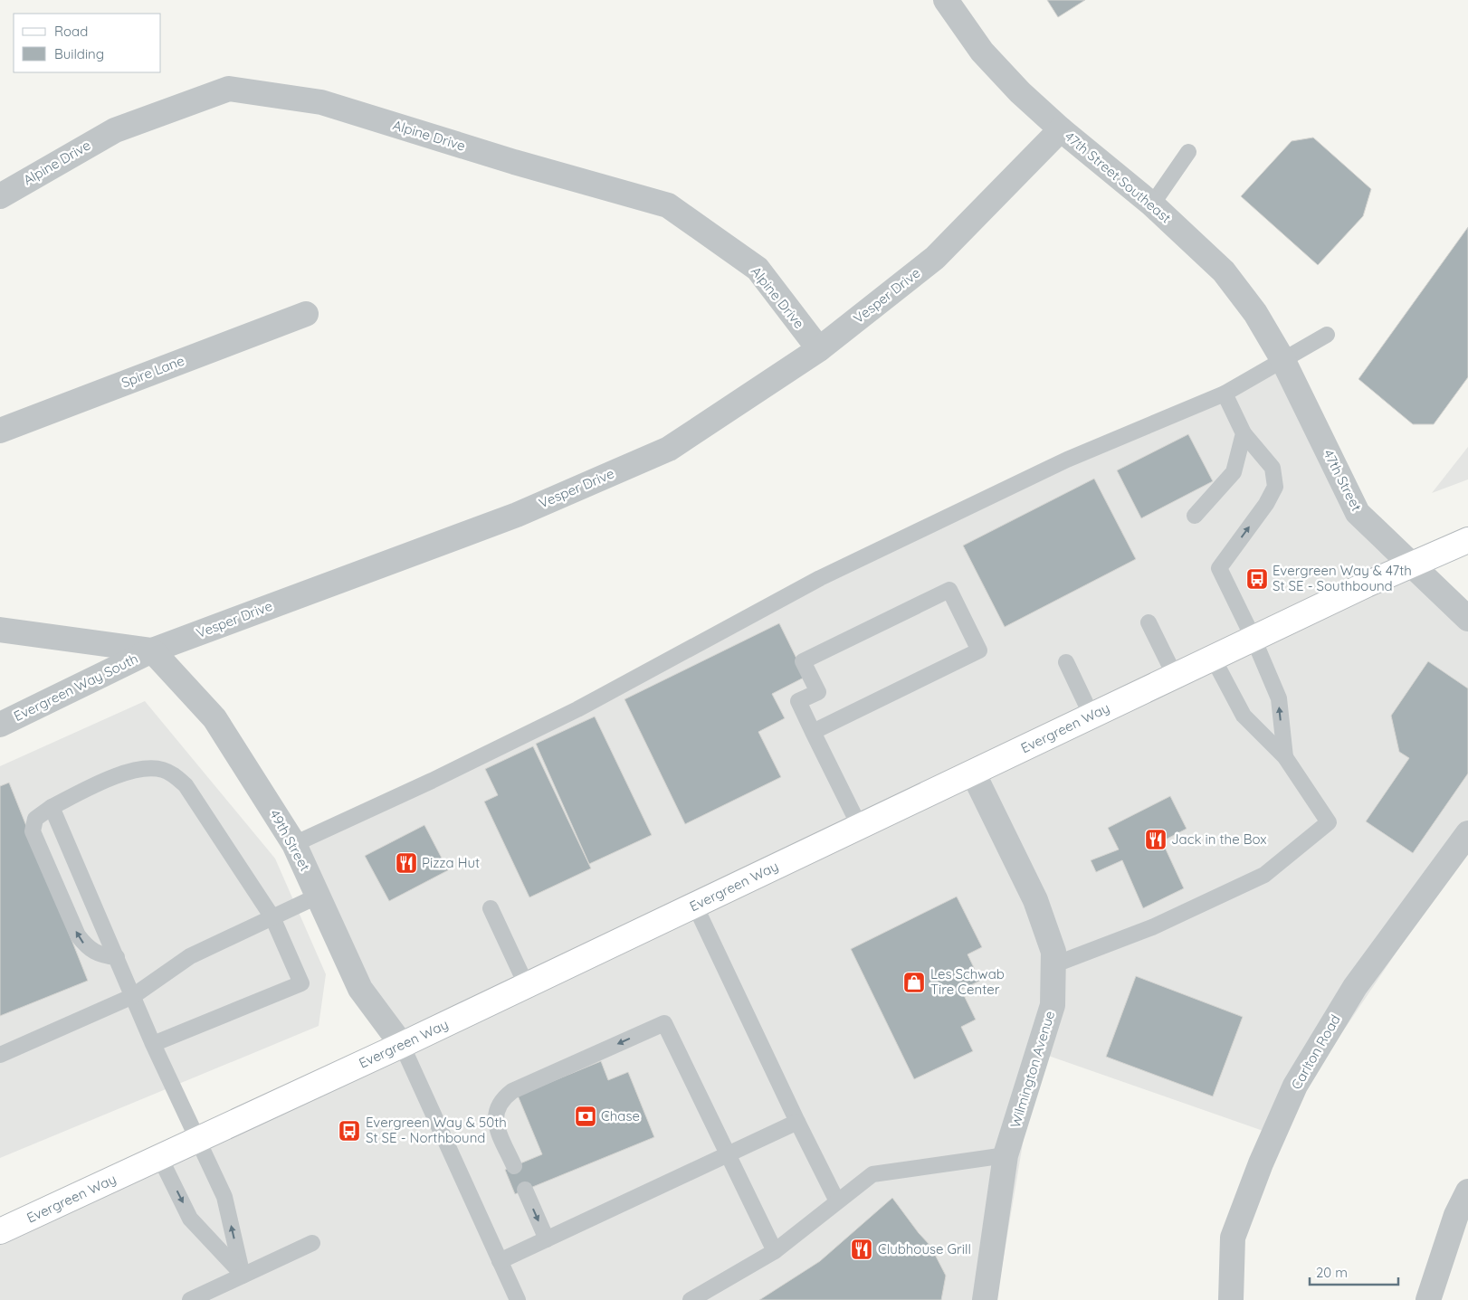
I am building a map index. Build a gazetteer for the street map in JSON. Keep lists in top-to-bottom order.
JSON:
{
  "streets": {
    "main road": ["Evergreen Way"],
    "street": [
      "Alpine Drive",
      "47th Street Southeast",
      "Vesper Drive",
      "Spire Lane",
      "47th Street",
      "Evergreen Way South",
      "49th Street",
      "Carlton Road",
      "Wilmington Avenue"
    ]
  },
  "crossings": [
    ["Alpine Drive", "Vesper Drive"],
    ["47th Street Southeast", "Vesper Drive"],
    ["47th Street Southeast", "47th Street"],
    ["Vesper Drive", "Evergreen Way South"],
    ["Vesper Drive", "49th Street"],
    ["47th Street", "Evergreen Way"],
    ["Evergreen Way South", "49th Street"],
    ["Evergreen Way", "49th Street"],
    ["Evergreen Way", "Wilmington Avenue"]
  ],
  "places": {
    "bus stop": ["Evergreen Way & 47th St SE - Southbound", "Evergreen Way & 50th St SE - Northbound"],
    "restaurant": ["Jack in the Box", "Pizza Hut", "Clubhouse Grill"],
    "shop": ["Les Schwab Tire Center"],
    "bank": ["Chase"]
  },
  "legend": ["Road", "Building"],
  "scale_bar": "20 m"
}
